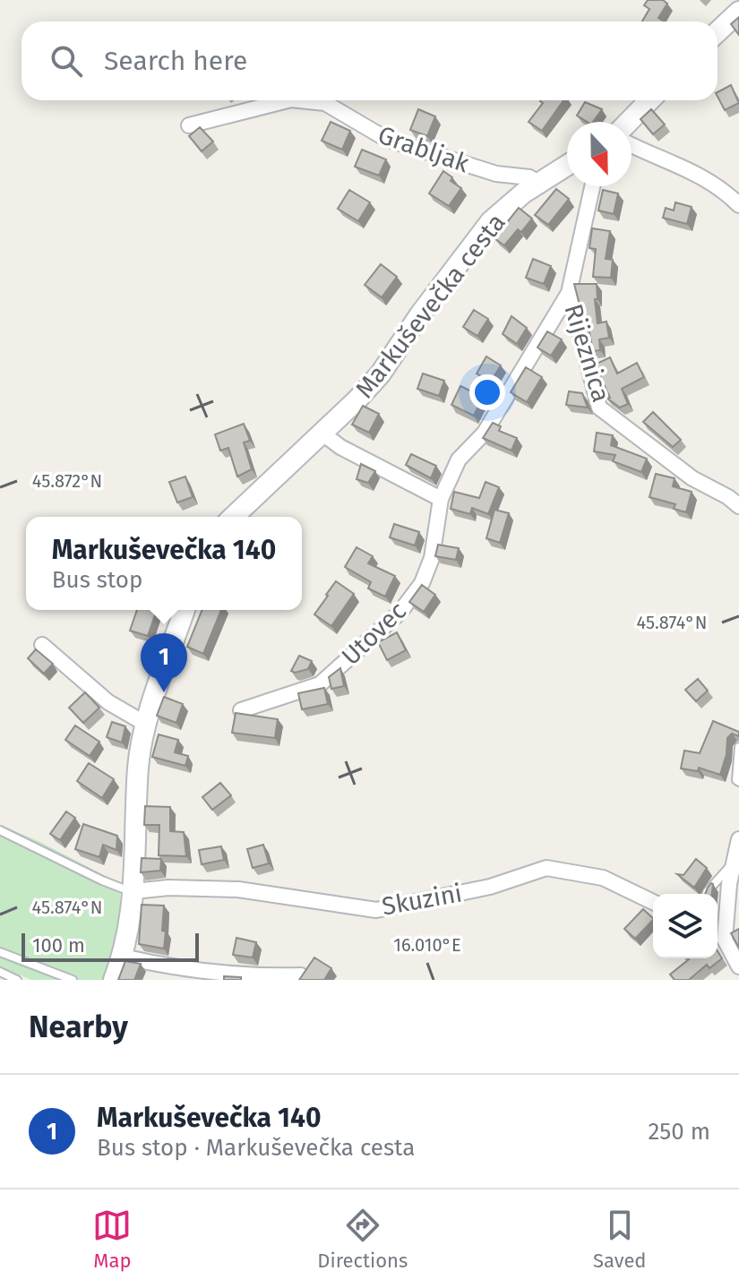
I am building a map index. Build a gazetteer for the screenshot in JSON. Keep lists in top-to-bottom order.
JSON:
{
  "streets": {
    "main road": ["Markuševečka cesta"],
    "street": [
      "Grabljak",
      "Rijeznica",
      "Utovec",
      "Skuzini"
    ]
  },
  "crossings": [
    ["Grabljak", "Markuševečka cesta"],
    ["Rijeznica", "Utovec"]
  ],
  "scale_bar": "100 m",
  "north": "bottom",
  "page": {
    "search": "Search here",
    "popup": ["Markuševečka 140", "Bus stop"],
    "pins": "1",
    "scale": "100 m",
    "heading": "Nearby",
    "list": [
      {
        "mark": "1",
        "name": "Markuševečka 140",
        "note": "Bus stop · Markuševečka cesta",
        "value": "250 m"
      }
    ],
    "nav": ["Map", "Directions", "Saved"]
  },
  "coordinates": ["45.872°N", "45.874°N", "16.010°E"]
}
